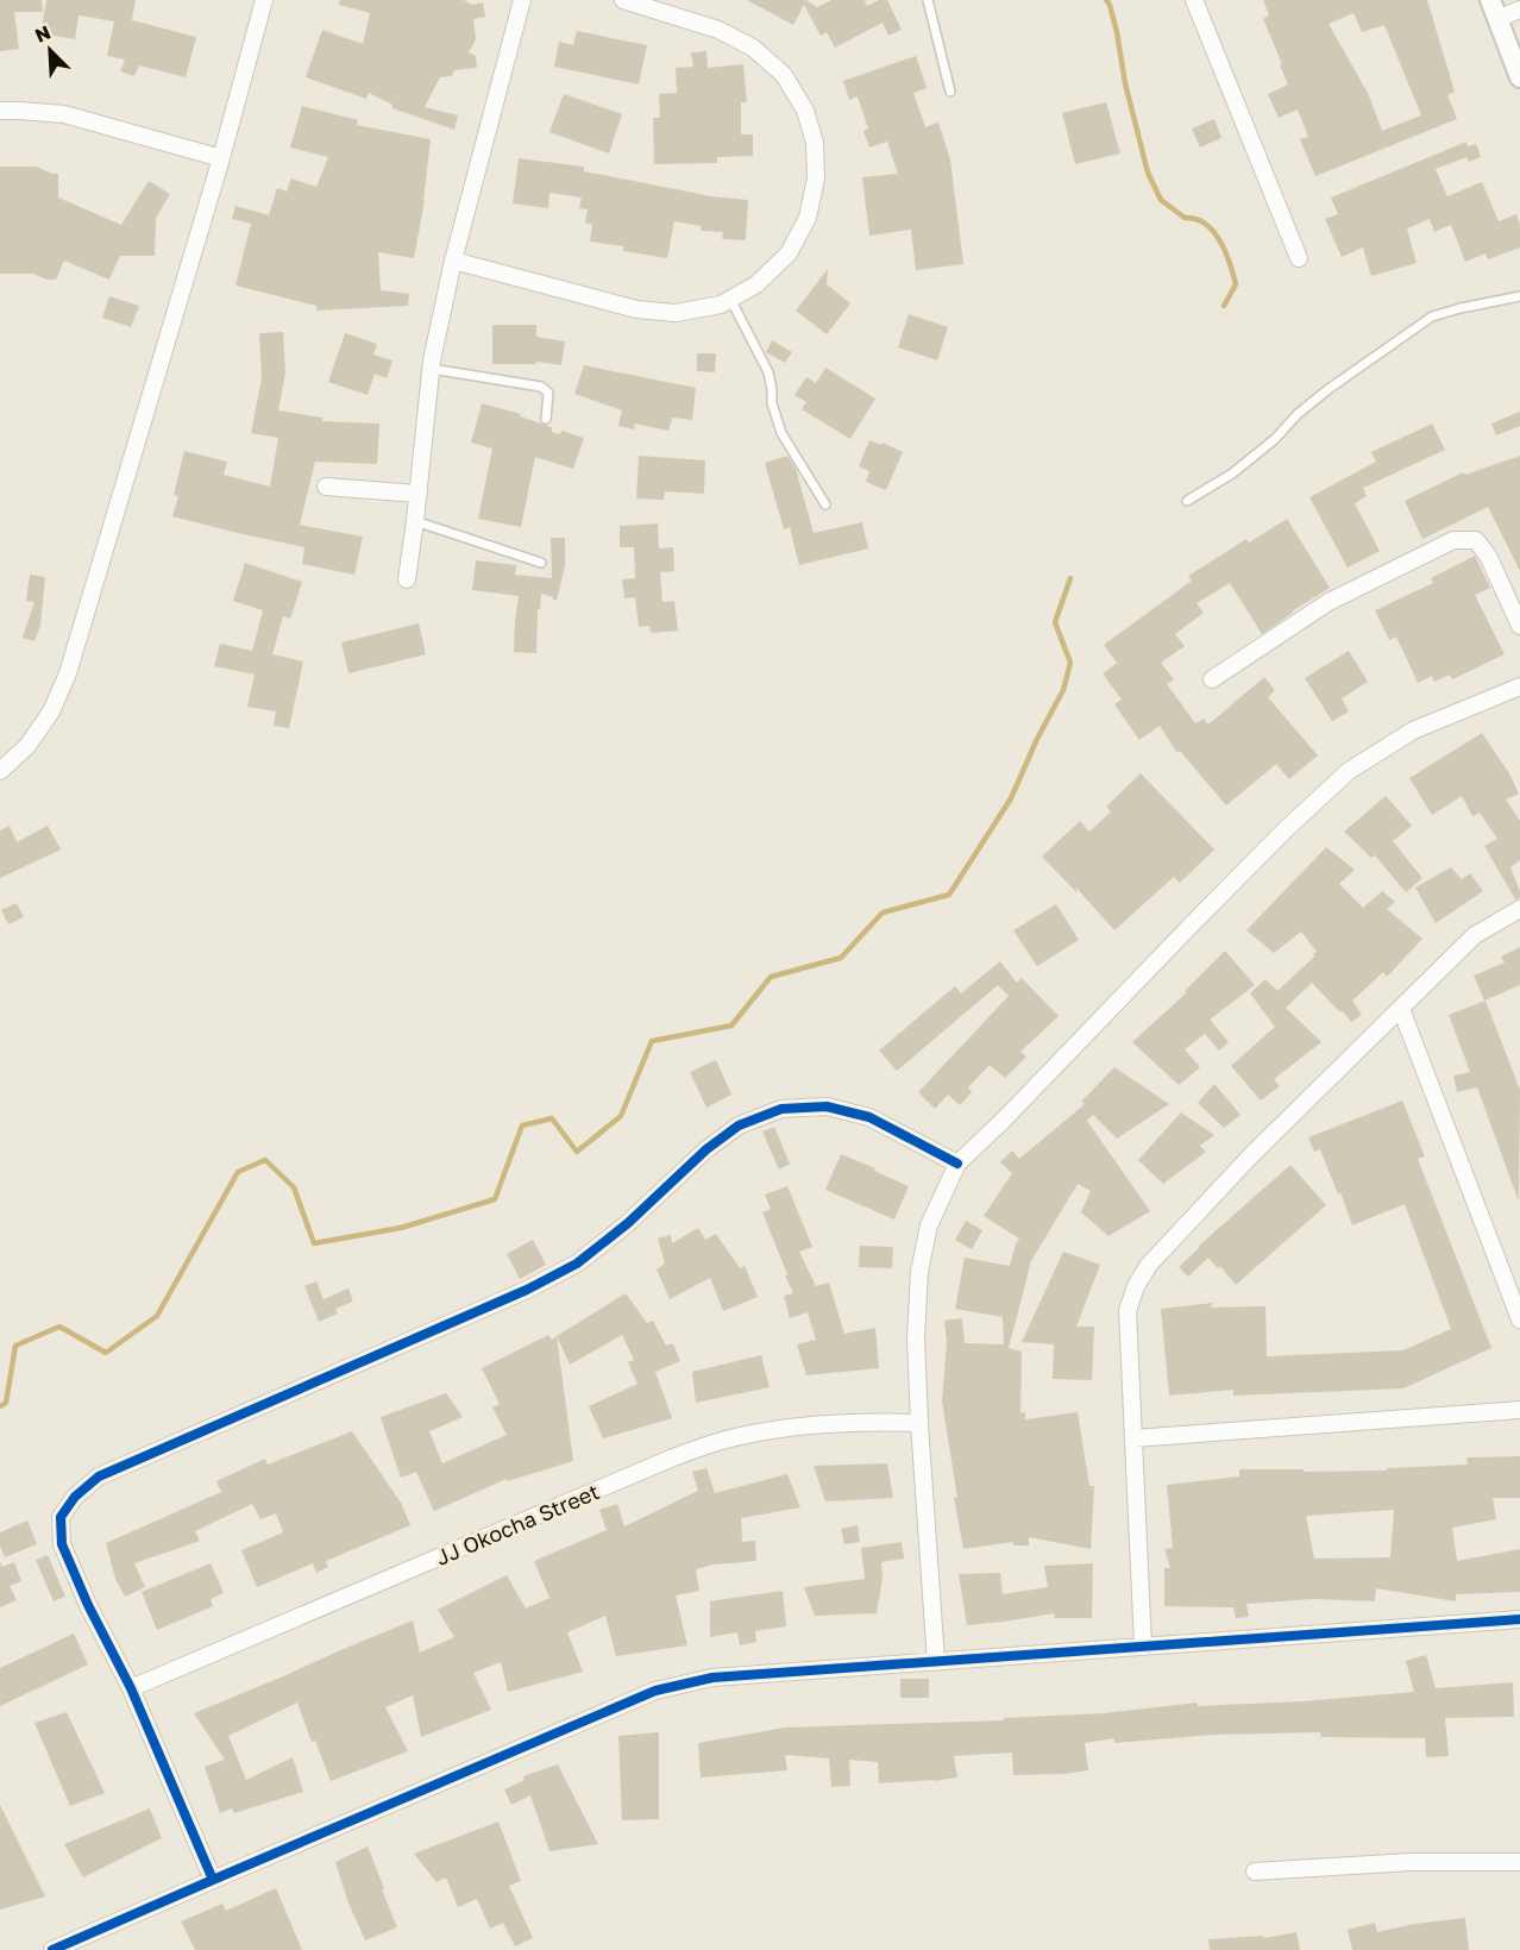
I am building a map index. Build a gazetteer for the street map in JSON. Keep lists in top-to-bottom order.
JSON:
{
  "streets": {
    "street": ["JJ Okocha Street"]
  },
  "north": "top left"
}
